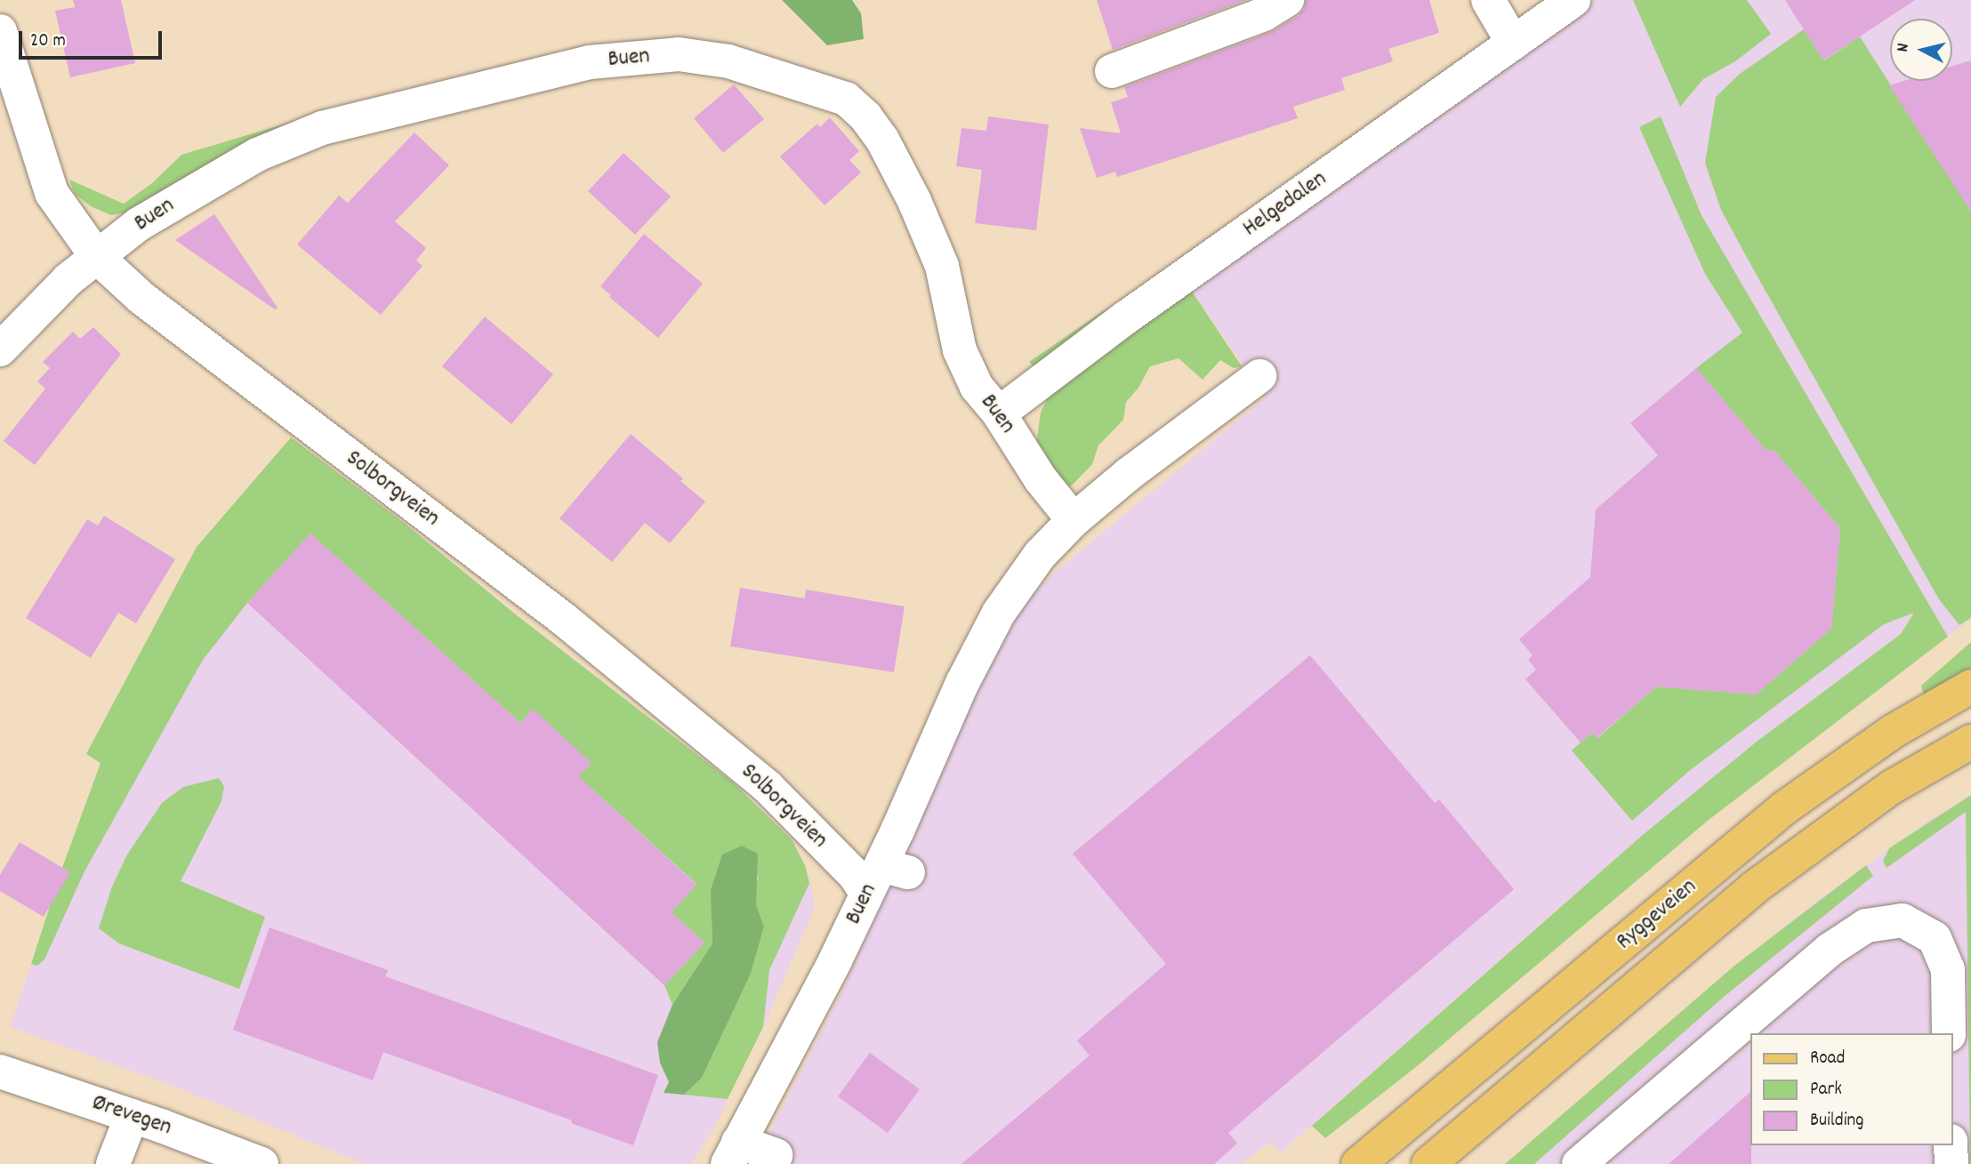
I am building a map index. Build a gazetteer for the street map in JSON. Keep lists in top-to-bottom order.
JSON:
{
  "streets": {
    "main road": ["Ryggeveien"],
    "street": [
      "Buen",
      "Helgedalen",
      "Solborgveien",
      "Ørevegen"
    ]
  },
  "crossings": [
    ["Buen", "Helgedalen"],
    ["Buen", "Solborgveien"]
  ],
  "legend": ["Road", "Park", "Building"],
  "scale_bar": "20 m",
  "north": "left"
}
